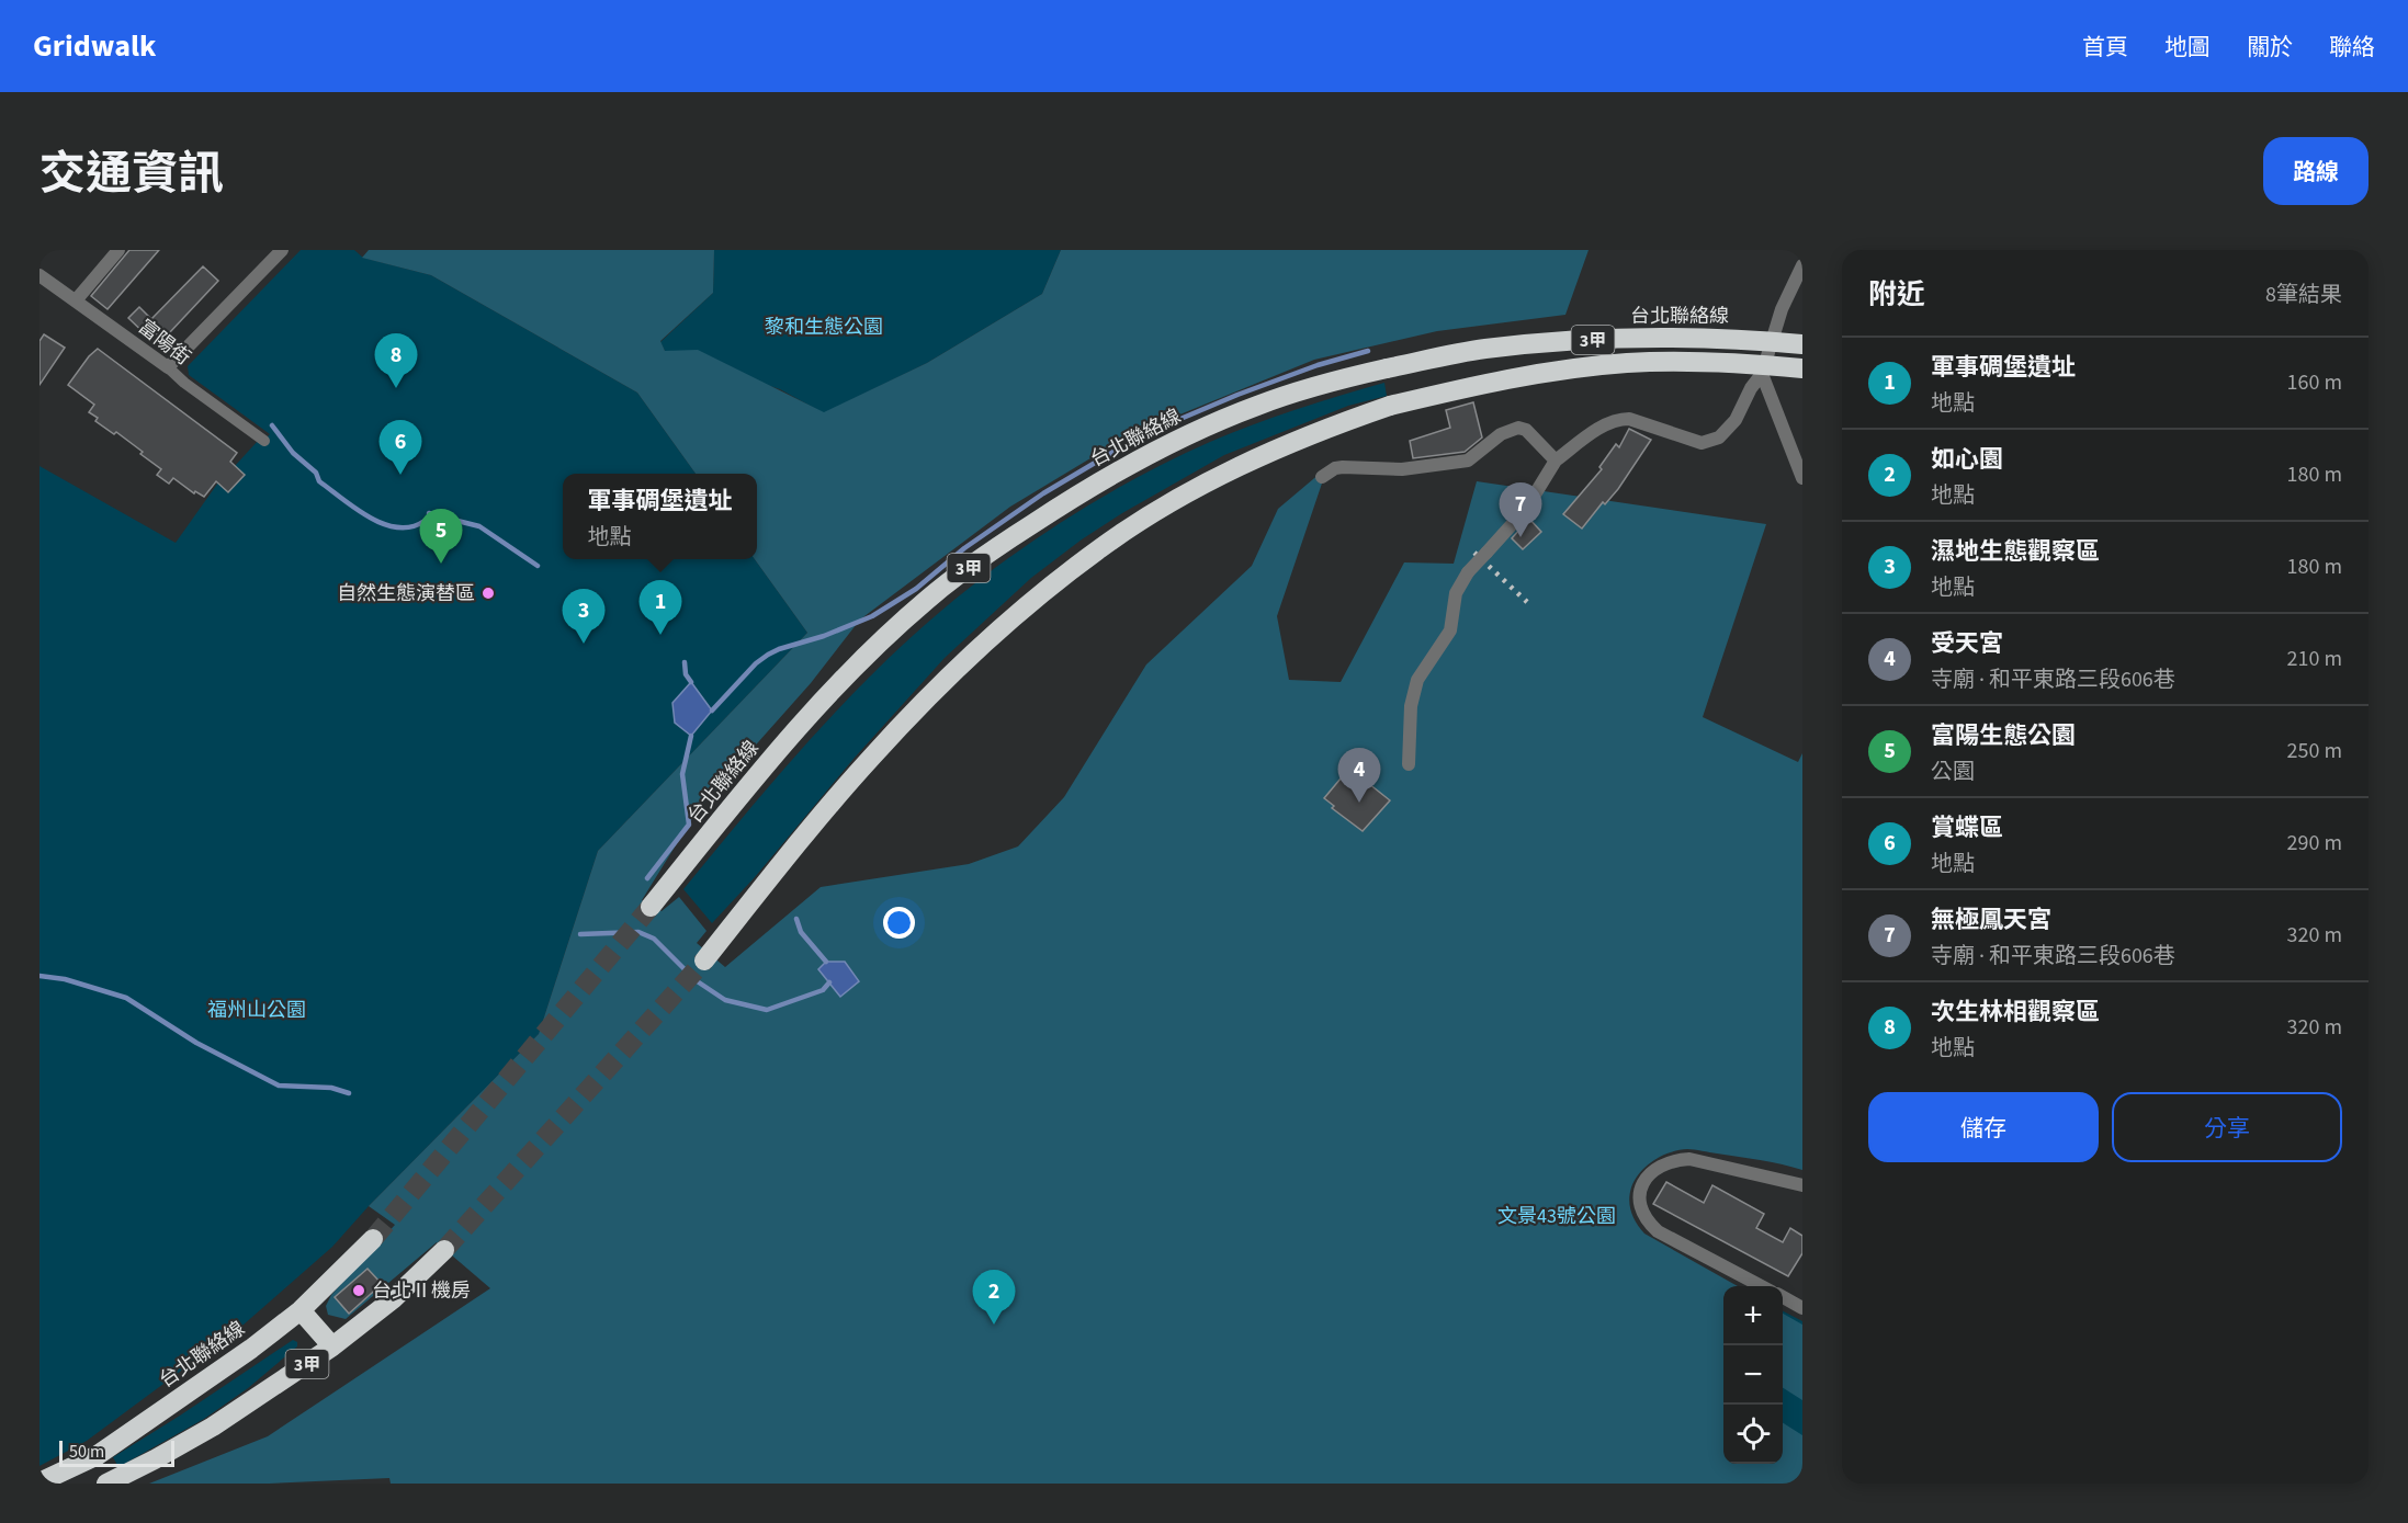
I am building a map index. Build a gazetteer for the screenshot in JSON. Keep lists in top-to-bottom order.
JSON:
{
  "streets": {
    "highway": ["台北聯絡線", "3甲"],
    "street": ["富陽街"]
  },
  "parks": ["黎和生態公園", "福州山公園", "文景43號公園"],
  "places": ["自然生態演替區", "台北Ⅱ機房"],
  "scale_bar": "50 m",
  "page": {
    "header": "Gridwalk",
    "nav": [
      "首頁",
      "地圖",
      "關於",
      "聯絡"
    ],
    "title": "交通資訊",
    "buttons": [
      "路線",
      ["儲存", "分享"]
    ],
    "heading": ["附近", "8筆結果"],
    "pins": [
      "8",
      "6",
      "7",
      "5",
      "1",
      "3",
      "4",
      "2"
    ],
    "list": [
      {
        "mark": "1",
        "name": "軍事碉堡遺址",
        "note": "地點",
        "value": "160 m"
      },
      {
        "mark": "2",
        "name": "如心園",
        "note": "地點",
        "value": "180 m"
      },
      {
        "mark": "3",
        "name": "濕地生態觀察區",
        "note": "地點",
        "value": "180 m"
      },
      {
        "mark": "4",
        "name": "受天宮",
        "note": "寺廟 · 和平東路三段606巷",
        "value": "210 m"
      },
      {
        "mark": "5",
        "name": "富陽生態公園",
        "note": "公園",
        "value": "250 m"
      },
      {
        "mark": "6",
        "name": "賞蝶區",
        "note": "地點",
        "value": "290 m"
      },
      {
        "mark": "7",
        "name": "無極鳳天宮",
        "note": "寺廟 · 和平東路三段606巷",
        "value": "320 m"
      },
      {
        "mark": "8",
        "name": "次生林相觀察區",
        "note": "地點",
        "value": "320 m"
      }
    ],
    "popup": ["軍事碉堡遺址", "地點"],
    "map_buttons": ["+", "−"],
    "scale": "50 m"
  }
}
